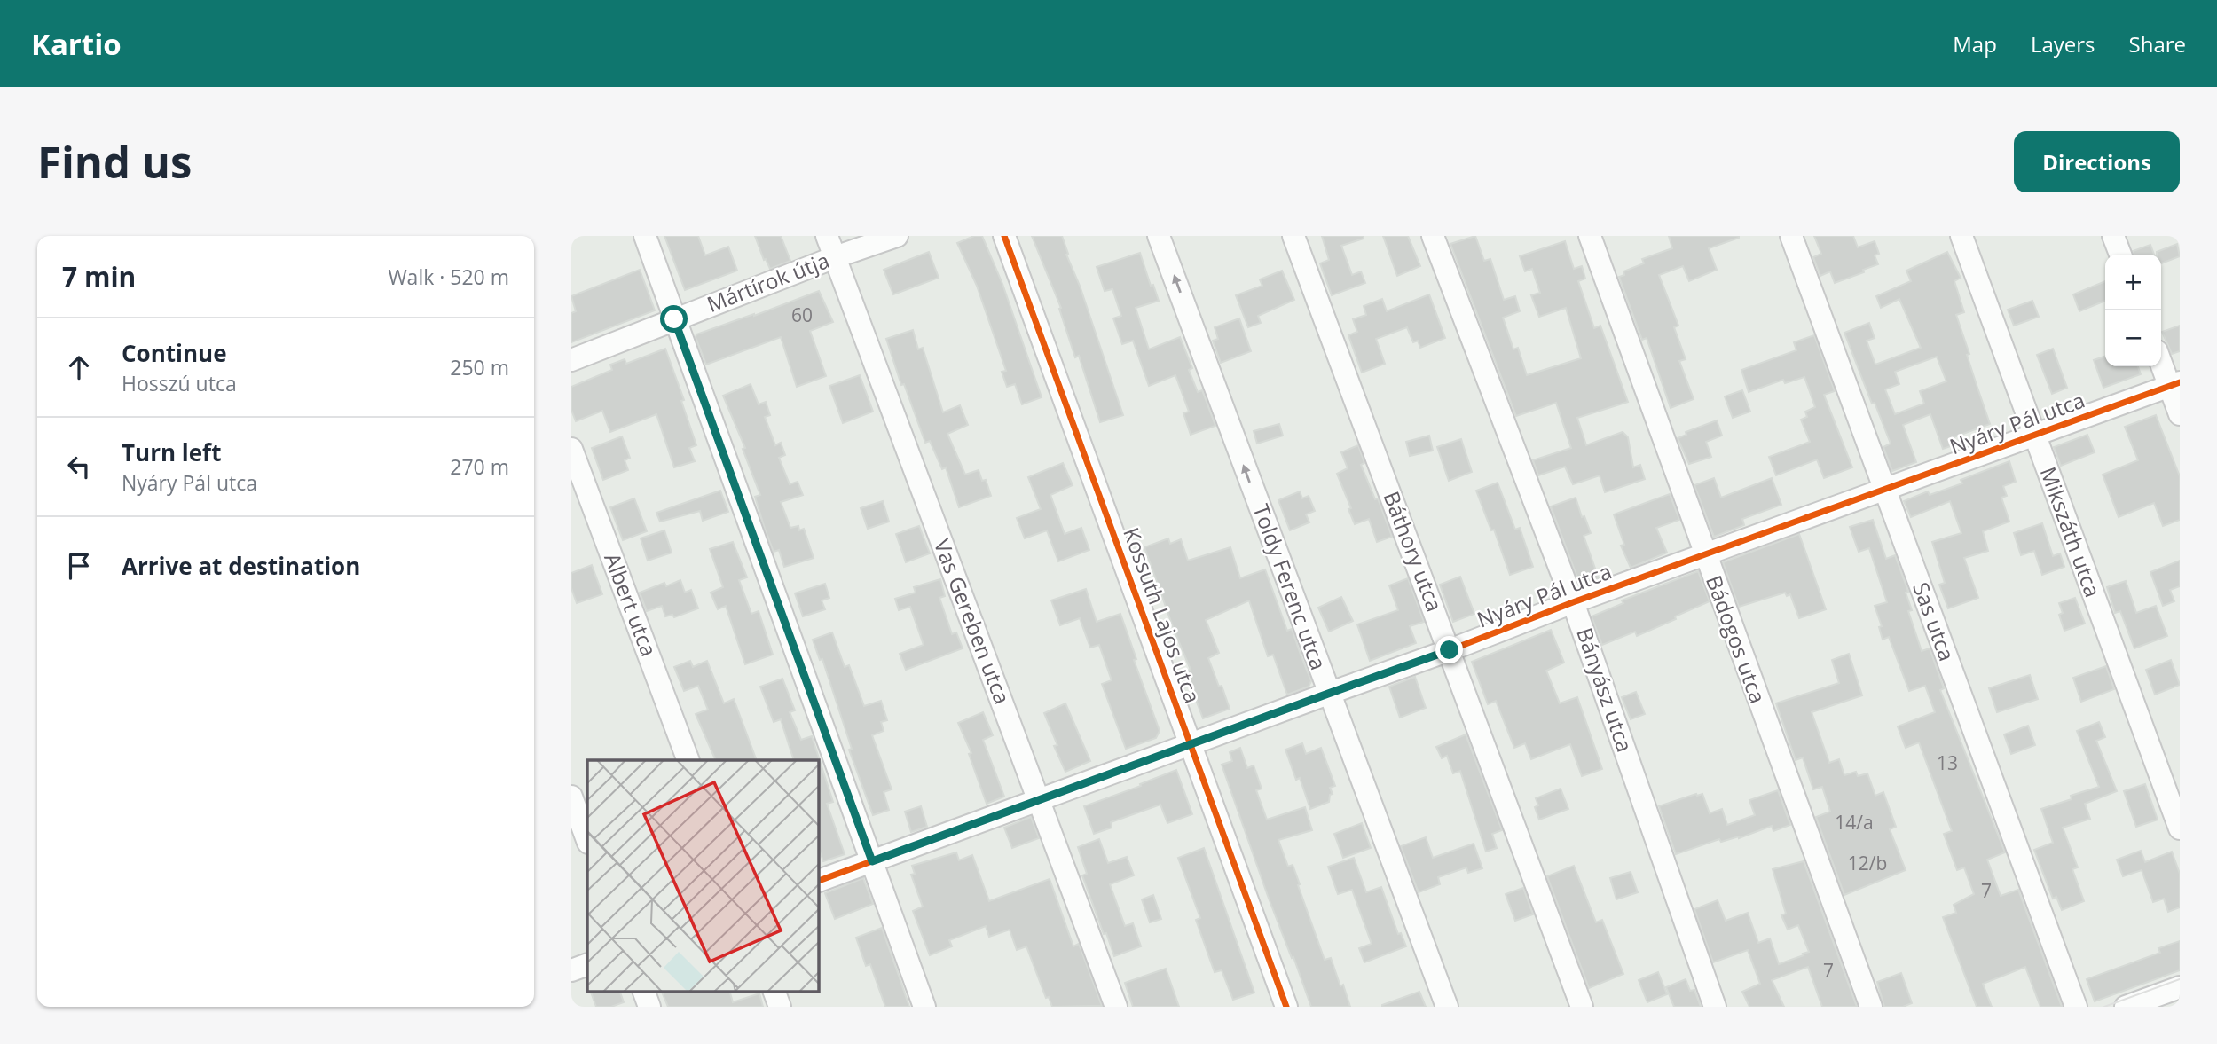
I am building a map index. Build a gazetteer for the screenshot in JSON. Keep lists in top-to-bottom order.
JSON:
{
  "streets": {
    "street": [
      "Mártírok útja",
      "Nyáry Pál utca",
      "Mikszáth utca",
      "Báthory utca",
      "Toldy Ferenc utca",
      "Albert utca",
      "Kossuth Lajos utca",
      "Vas Gereben utca",
      "Sas utca",
      "Bádogos utca",
      "Bányász utca"
    ]
  },
  "crossings": [
    ["Mártírok útja", "Vas Gereben utca"],
    ["Nyáry Pál utca", "Mikszáth utca"],
    ["Nyáry Pál utca", "Báthory utca"],
    ["Nyáry Pál utca", "Toldy Ferenc utca"],
    ["Nyáry Pál utca", "Kossuth Lajos utca"],
    ["Nyáry Pál utca", "Vas Gereben utca"],
    ["Nyáry Pál utca", "Sas utca"],
    ["Nyáry Pál utca", "Bádogos utca"],
    ["Nyáry Pál utca", "Bányász utca"]
  ],
  "one_way": ["Toldy Ferenc utca"],
  "house_numbers": [
    "60",
    "13",
    "14/a",
    "12/b",
    "7",
    "7"
  ],
  "page": {
    "header": "Kartio",
    "nav": ["Map", "Layers", "Share"],
    "buttons": "Directions",
    "title": "Find us",
    "heading": ["7 min", "Walk · 520 m"],
    "map_buttons": ["+", "−"],
    "list": [
      ["Continue", "Hosszú utca", "250 m"],
      ["Turn left", "Nyáry Pál utca", "270 m"],
      "Arrive at destination"
    ]
  }
}
